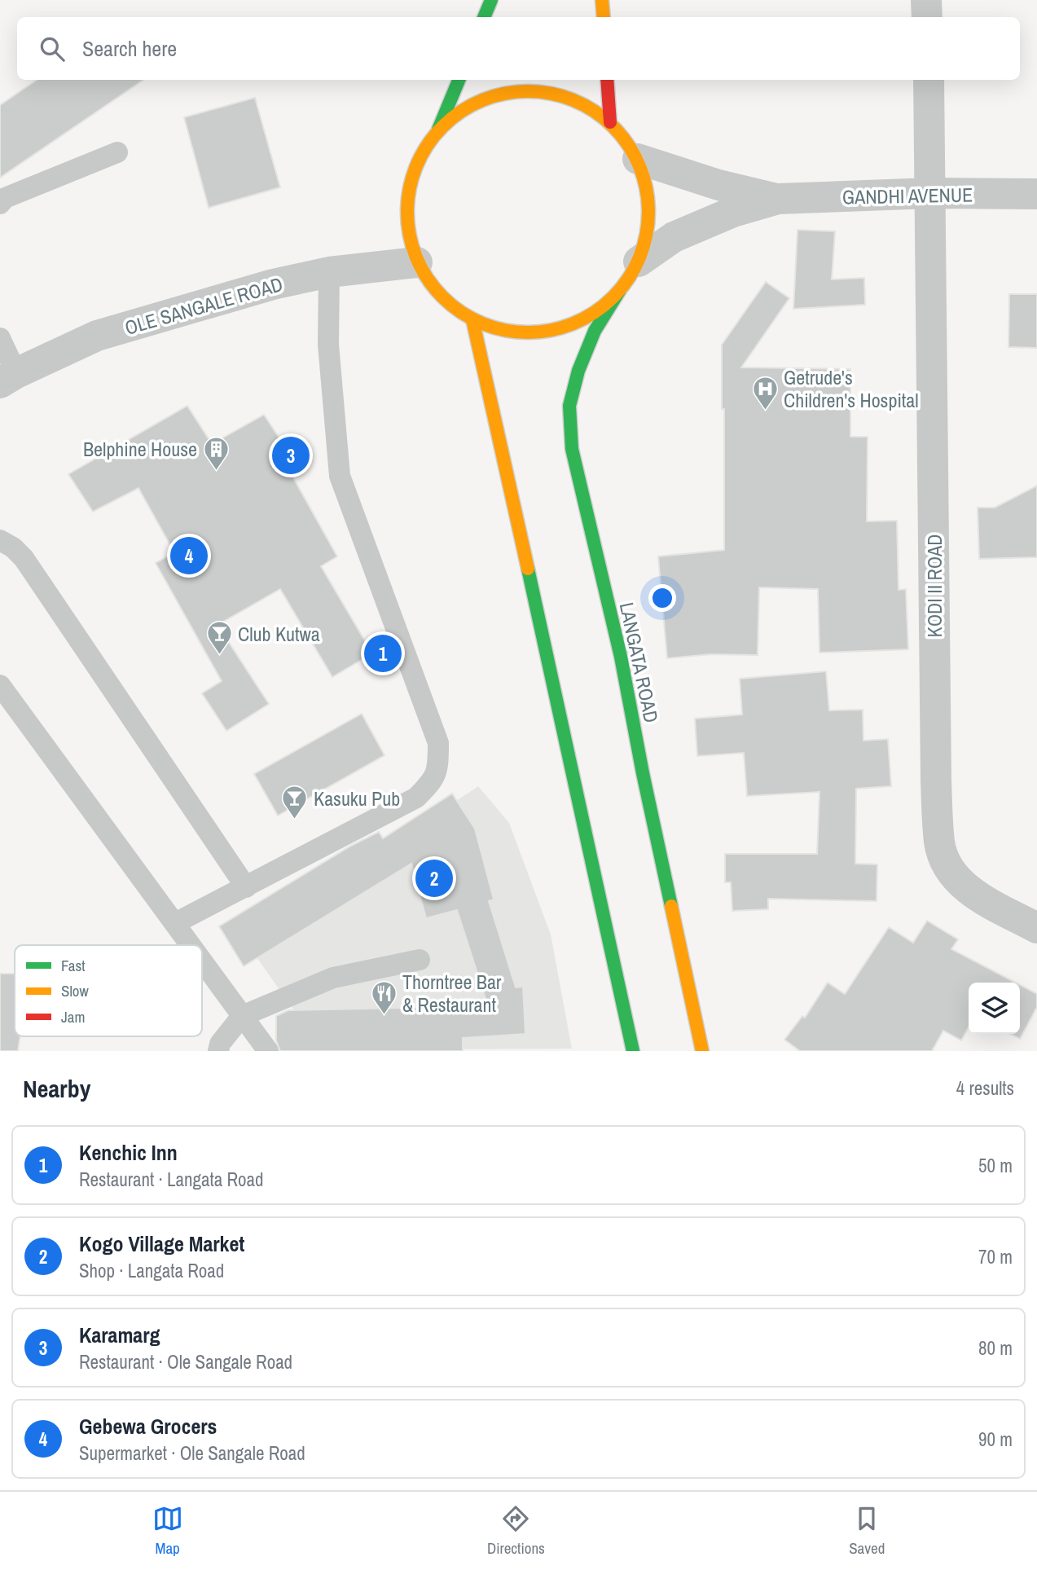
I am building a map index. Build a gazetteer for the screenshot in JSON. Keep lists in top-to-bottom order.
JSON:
{
  "streets": {
    "main road": ["LANGATA ROAD"],
    "street": ["GANDHI AVENUE", "OLE SANGALE ROAD", "KODI II ROAD"]
  },
  "crossings": [
    ["GANDHI AVENUE", "KODI II ROAD"],
    ["GANDHI AVENUE", "LANGATA ROAD"]
  ],
  "places": {
    "hospital": ["Getrude's Children's Hospital"],
    "building": ["Belphine House"],
    "bar": ["Club Kutwa", "Kasuku Pub"],
    "restaurant": ["Thorntree Bar & Restaurant"]
  },
  "legend": ["Fast", "Slow", "Jam"],
  "page": {
    "search": "Search here",
    "pins": [
      "3",
      "4",
      "1",
      "2"
    ],
    "heading": ["Nearby", "4 results"],
    "list": [
      {
        "mark": "1",
        "name": "Kenchic Inn",
        "note": "Restaurant · Langata Road",
        "value": "50 m"
      },
      {
        "mark": "2",
        "name": "Kogo Village Market",
        "note": "Shop · Langata Road",
        "value": "70 m"
      },
      {
        "mark": "3",
        "name": "Karamarg",
        "note": "Restaurant · Ole Sangale Road",
        "value": "80 m"
      },
      {
        "mark": "4",
        "name": "Gebewa Grocers",
        "note": "Supermarket · Ole Sangale Road",
        "value": "90 m"
      }
    ],
    "nav": ["Map", "Directions", "Saved"]
  }
}
